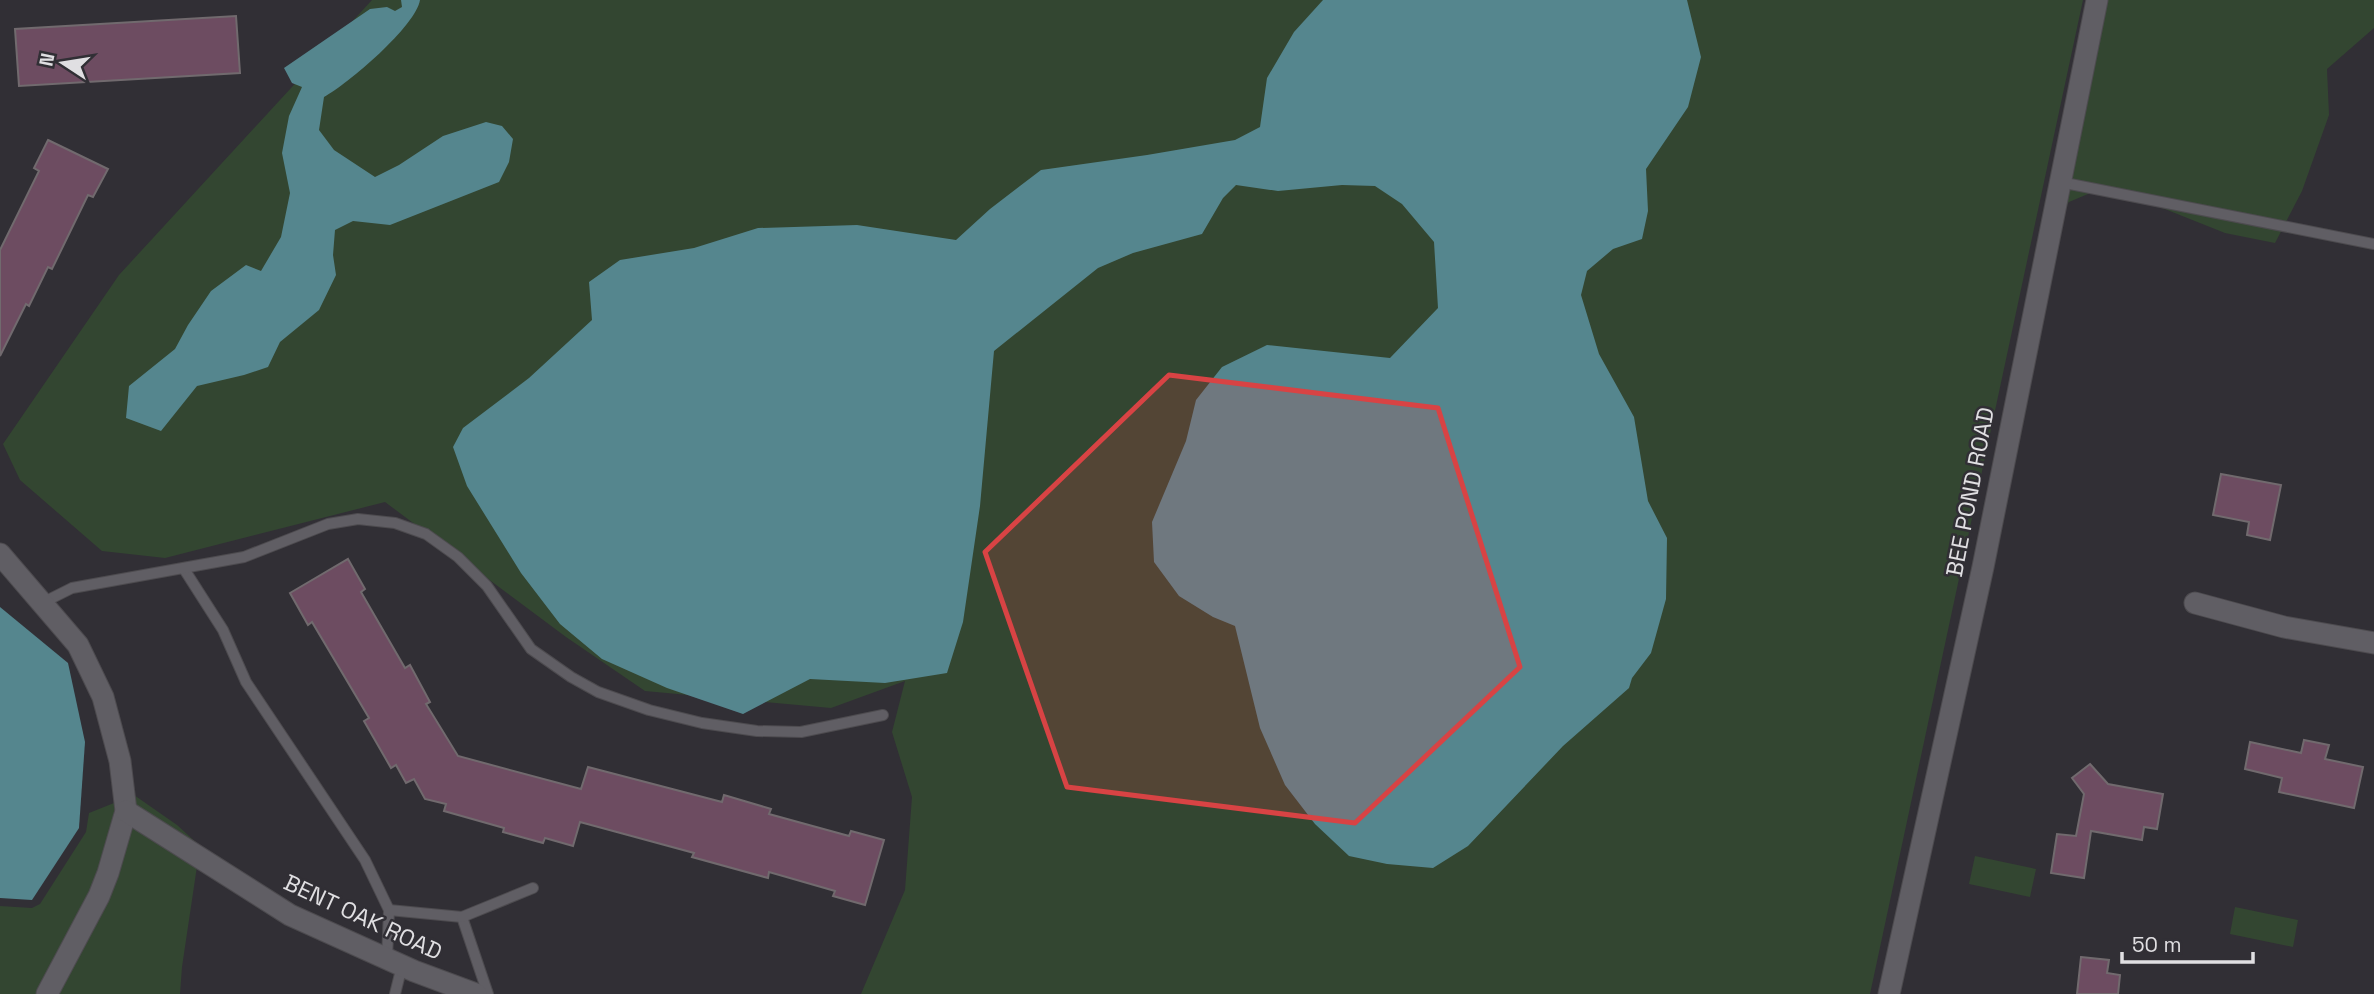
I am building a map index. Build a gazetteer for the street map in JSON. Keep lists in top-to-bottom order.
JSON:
{
  "streets": {
    "street": ["BEE POND ROAD", "BENT OAK ROAD"]
  },
  "scale_bar": "50 m",
  "north": "left"
}
